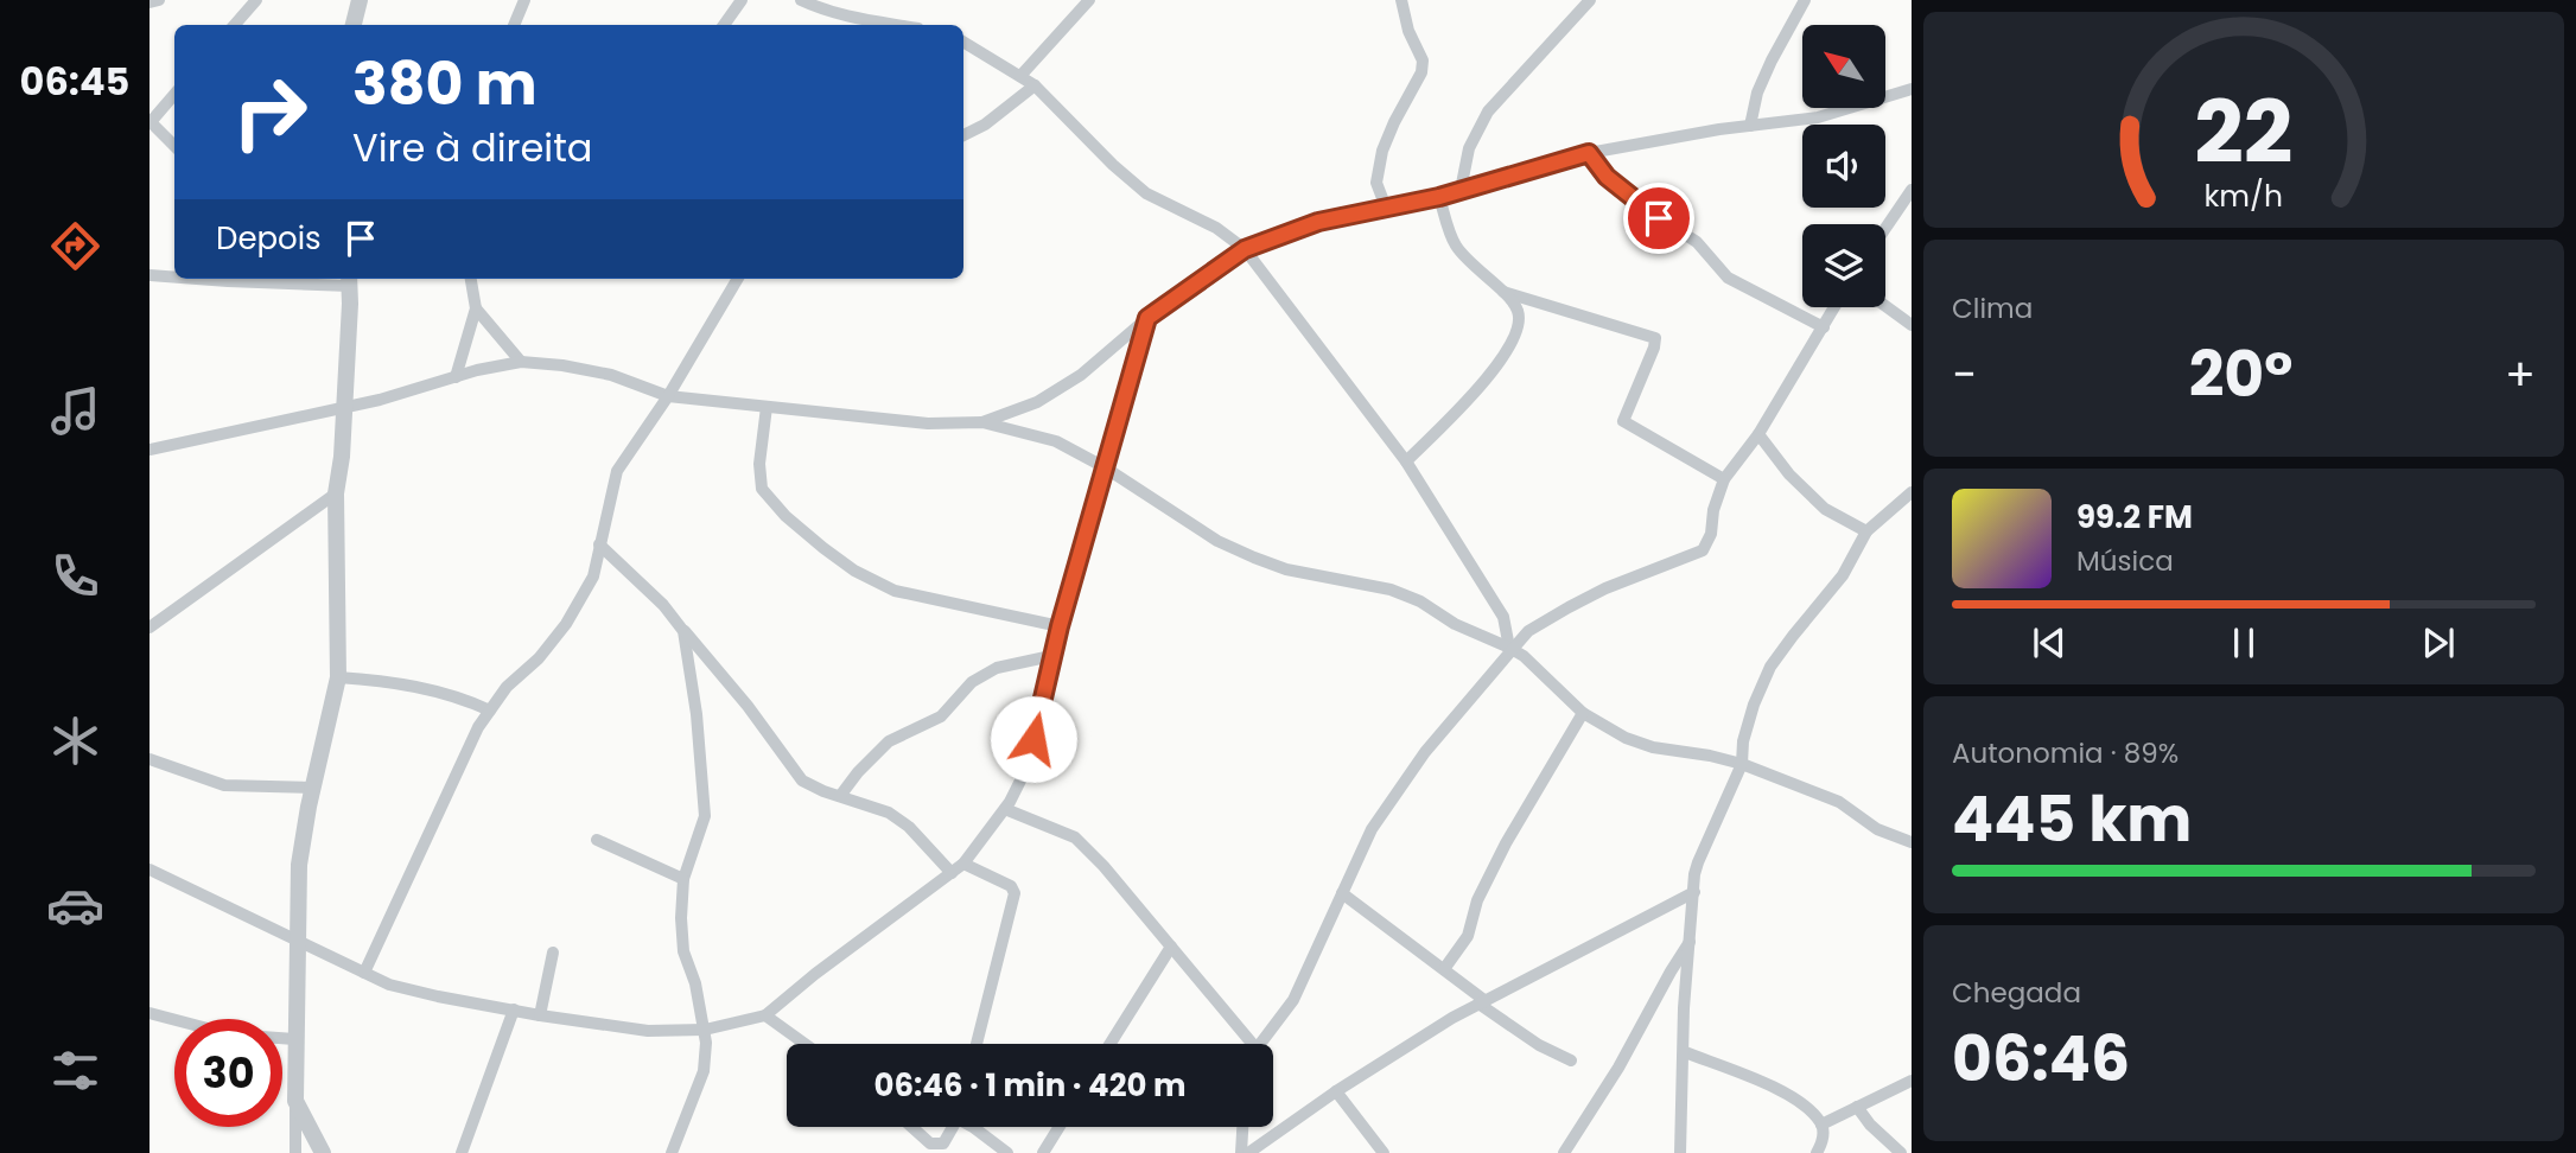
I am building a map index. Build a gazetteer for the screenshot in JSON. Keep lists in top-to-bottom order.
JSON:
{
  "north": "top left",
  "page": {
    "tabs": "06:45",
    "turn": ["380 m", "Vire à direita"],
    "then": "Depois",
    "tile": [
      "Clima",
      ["Autonomia · 89%", "445 km"],
      ["Chegada", "06:46"]
    ],
    "heat": ["−", "20°", "+"],
    "song": ["99.2 FM", "Música"],
    "limit": "30",
    "trip": "06:46 · 1 min · 420 m",
    "gauge": ["22", "km/h"]
  }
}
